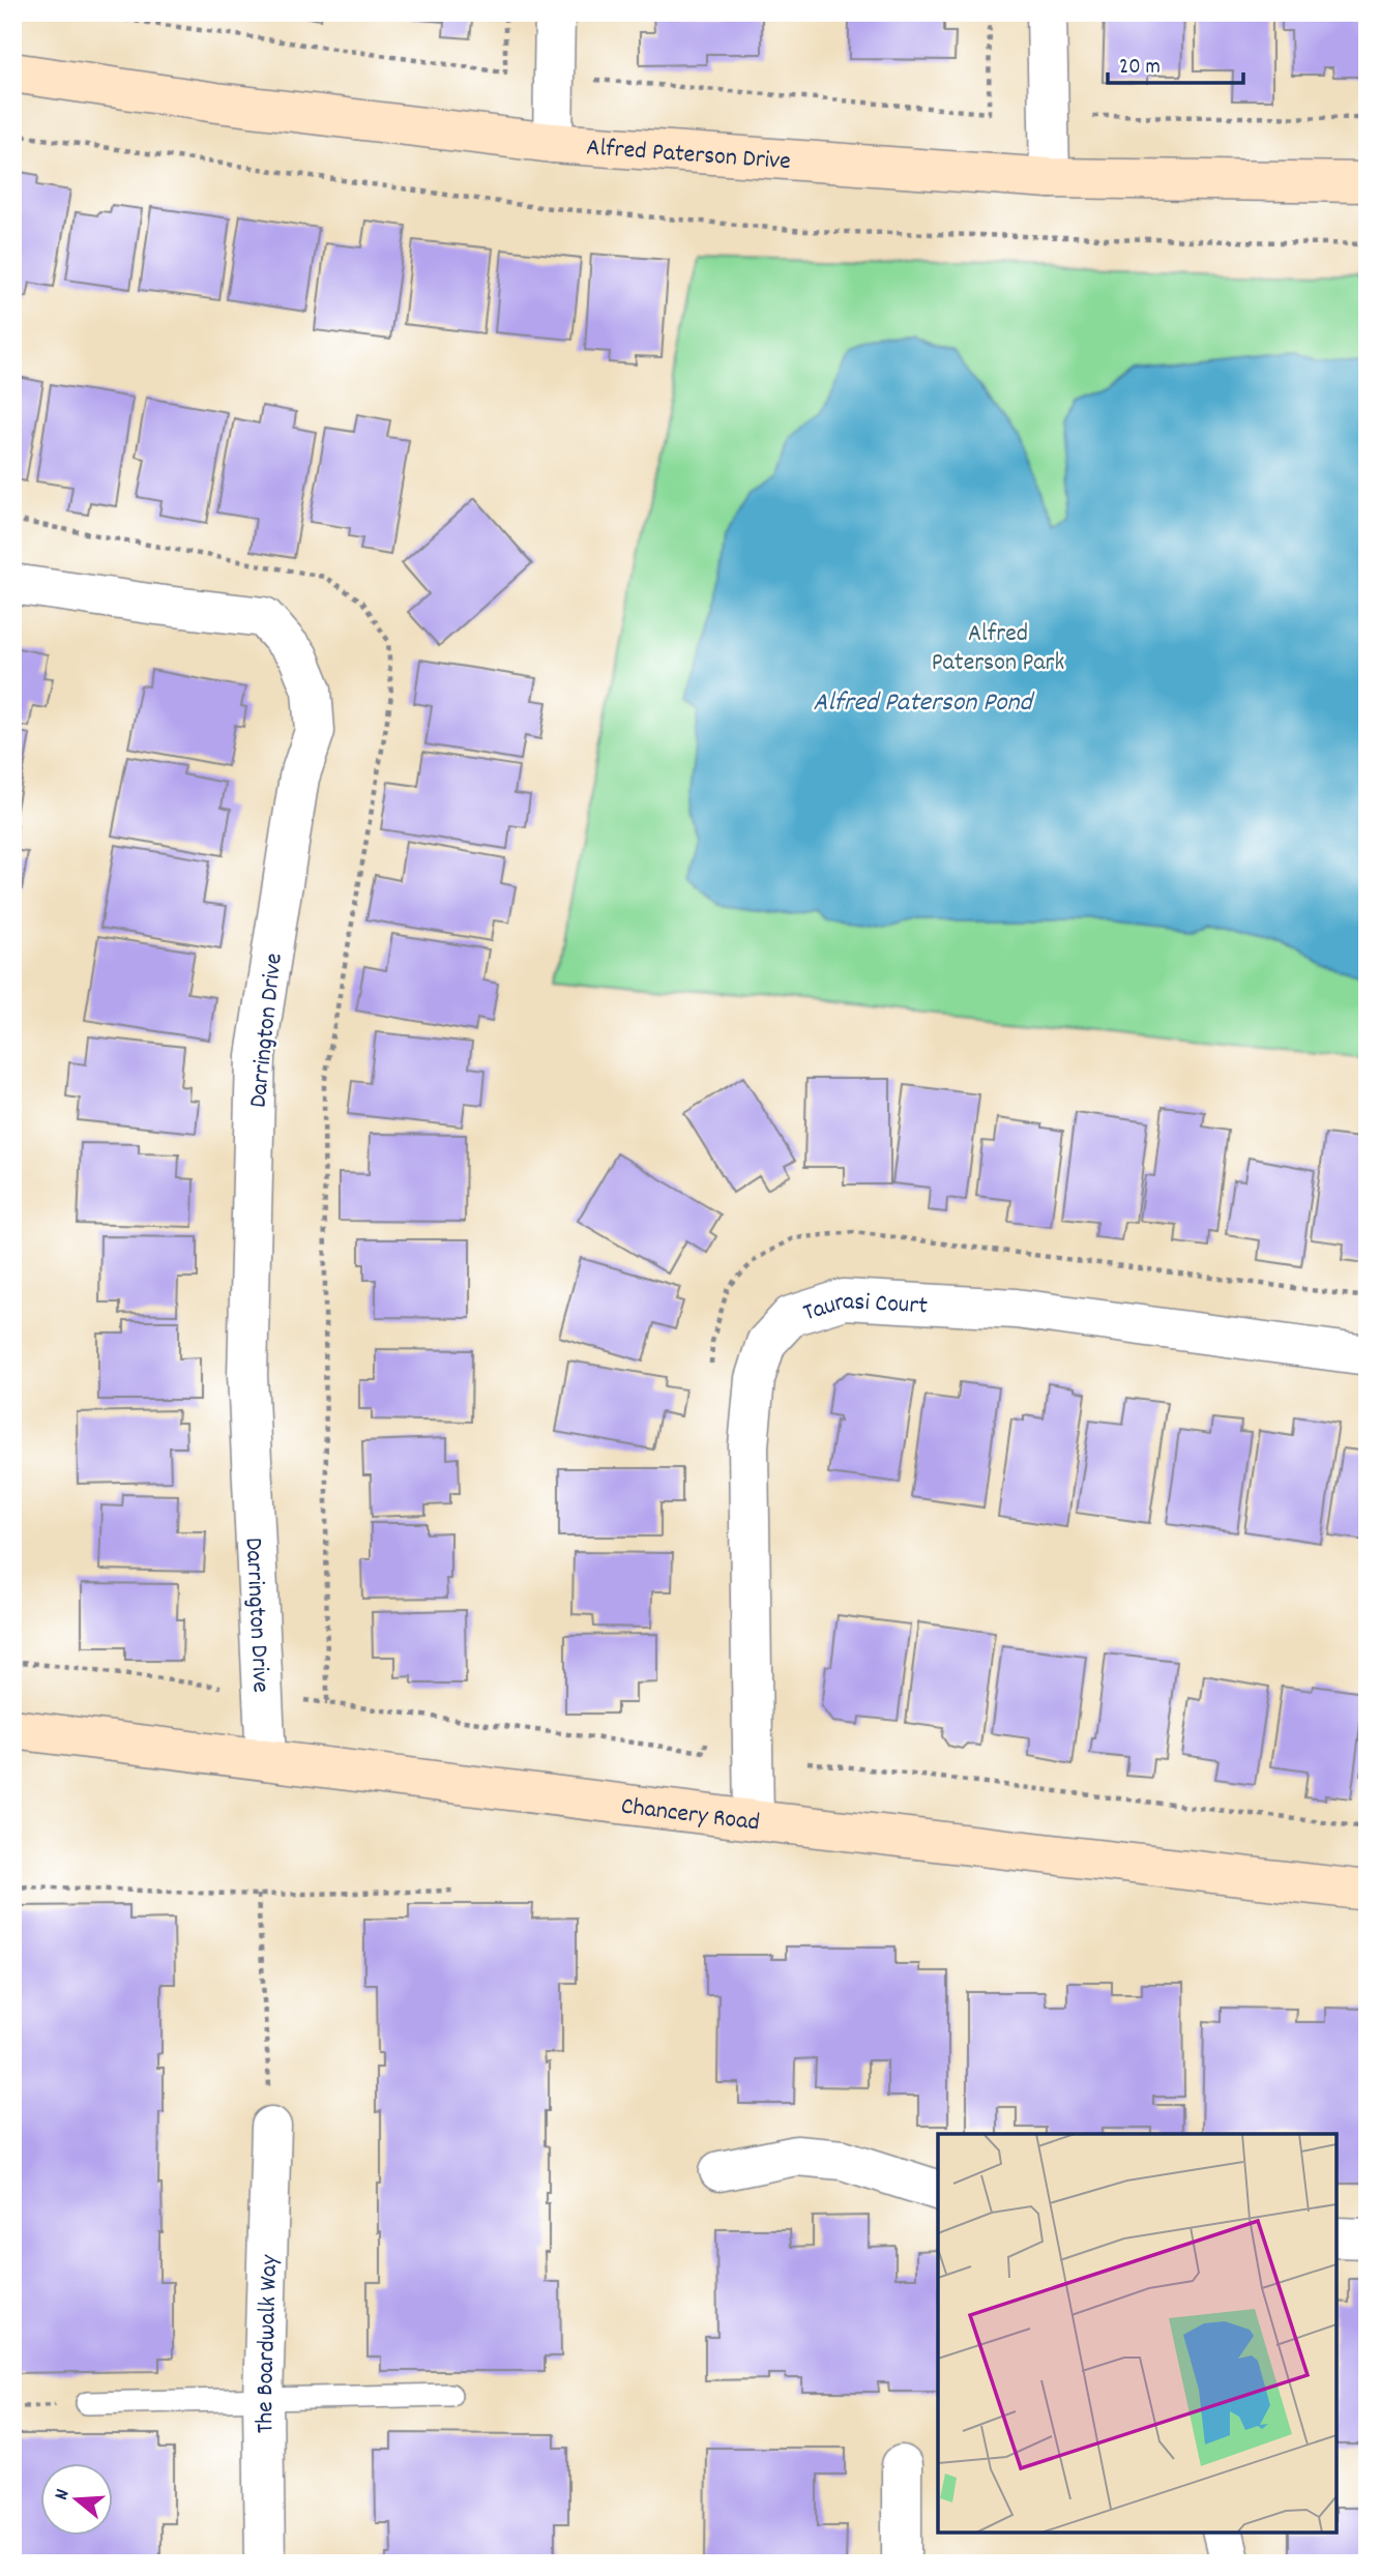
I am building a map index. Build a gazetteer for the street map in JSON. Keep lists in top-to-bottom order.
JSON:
{
  "streets": {
    "street": [
      "Alfred Paterson Drive",
      "Darrington Drive",
      "Taurasi Court",
      "Chancery Road",
      "The Boardwalk Way"
    ]
  },
  "crossings": [
    ["Darrington Drive", "Chancery Road"],
    ["Taurasi Court", "Chancery Road"]
  ],
  "water": ["Alfred Paterson Pond"],
  "parks": ["Alfred Paterson Park"],
  "scale_bar": "20 m",
  "north": "left"
}
